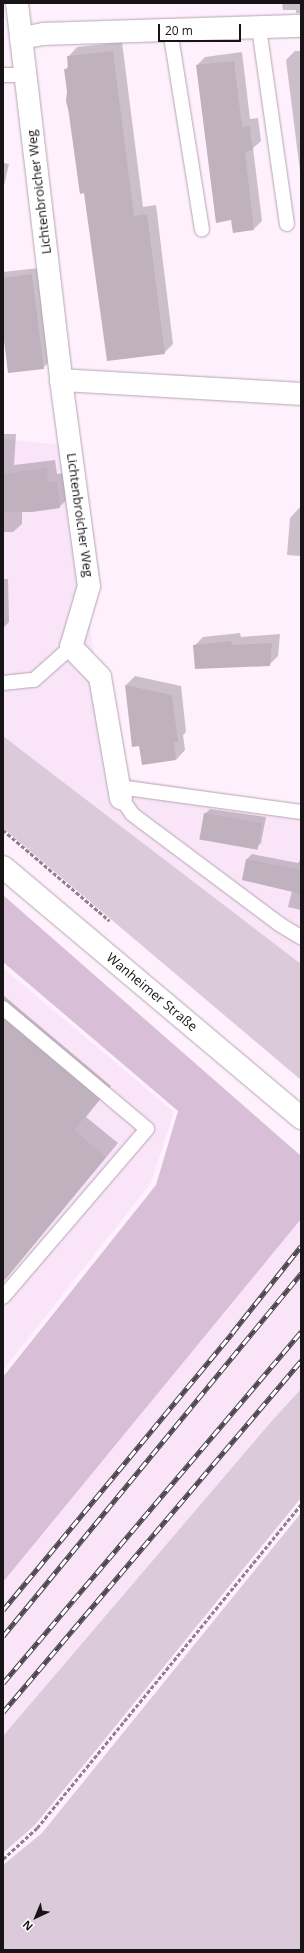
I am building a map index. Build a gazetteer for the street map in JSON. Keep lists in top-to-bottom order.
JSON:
{
  "streets": {
    "street": ["Lichtenbroicher Weg", "Wanheimer Straße"]
  },
  "scale_bar": "20 m",
  "north": "bottom left"
}
